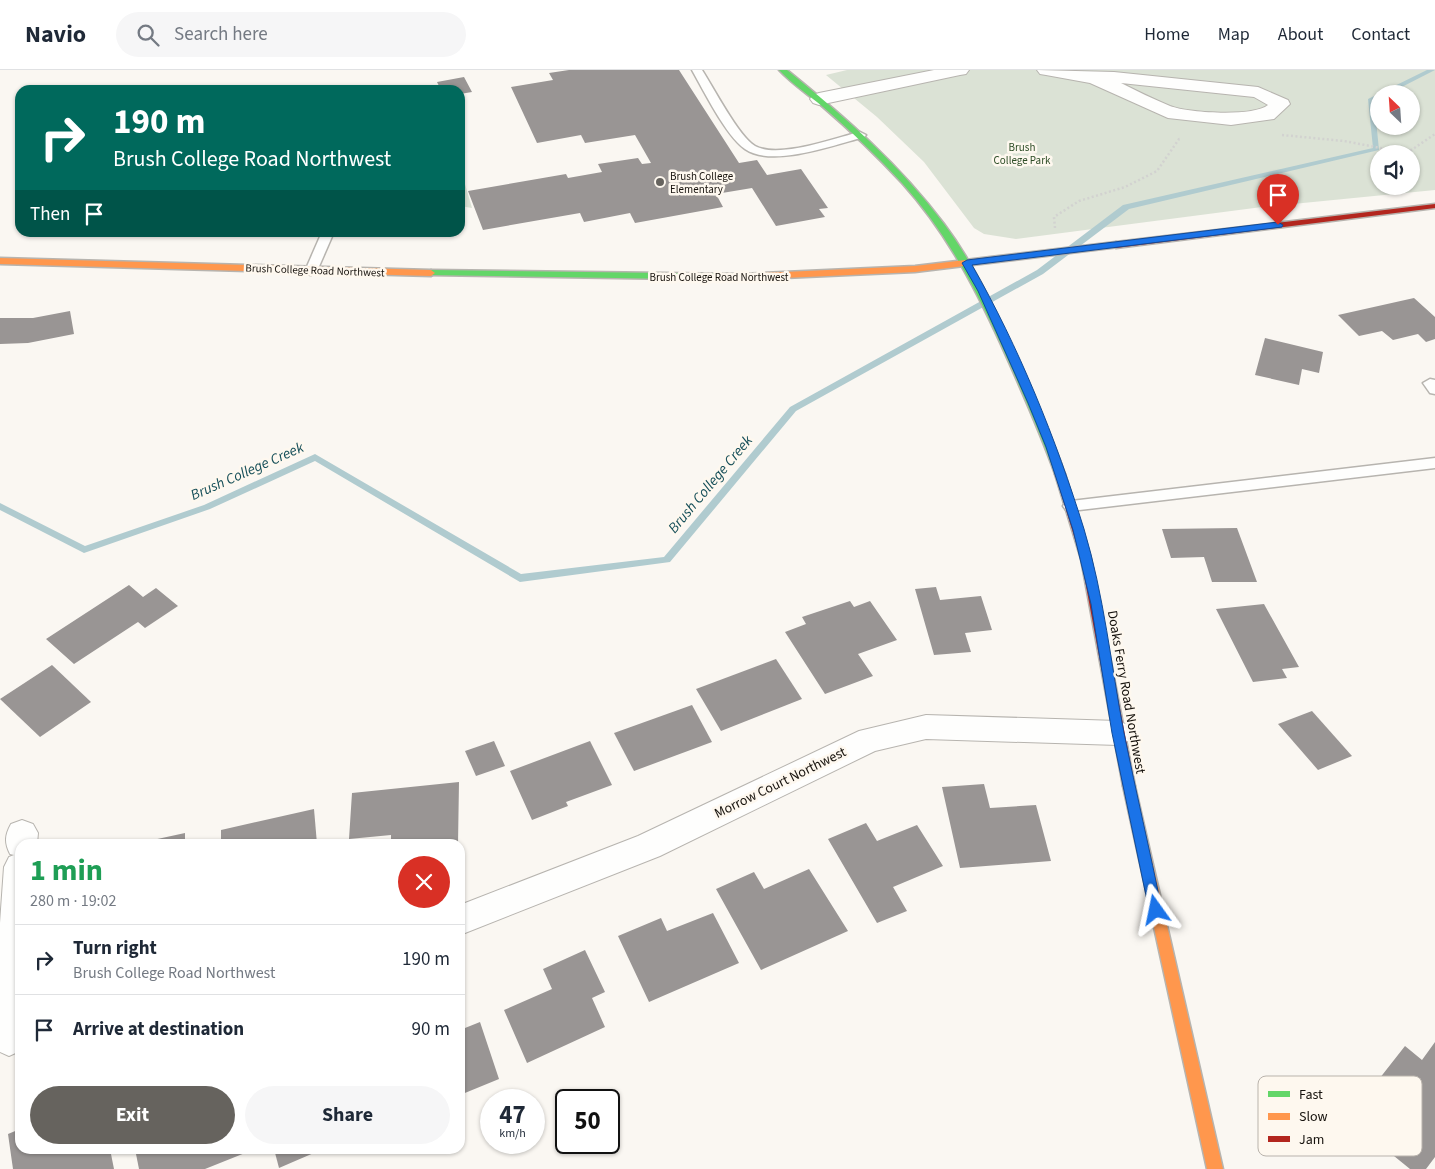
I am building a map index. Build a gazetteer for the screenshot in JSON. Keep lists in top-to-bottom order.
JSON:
{
  "streets": {
    "street": ["Brush College Road Northwest", "Doaks Ferry Road Northwest", "Morrow Court Northwest"]
  },
  "crossings": [
    ["Brush College Road Northwest", "Doaks Ferry Road Northwest"],
    ["Doaks Ferry Road Northwest", "Morrow Court Northwest"]
  ],
  "water": ["Brush College Creek"],
  "parks": ["Brush College Park"],
  "places": ["Brush College Elementary"],
  "legend": ["Fast", "Slow", "Jam"],
  "north": "top left",
  "page": {
    "header": "Navio",
    "search": "Search here",
    "nav": [
      "Home",
      "Map",
      "About",
      "Contact"
    ],
    "turn": ["190 m", "Brush College Road Northwest"],
    "then": "Then",
    "heading": ["1 min", "280 m · 19:02"],
    "list": [
      {
        "name": "Turn right",
        "note": "Brush College Road Northwest",
        "value": "190 m"
      },
      {
        "name": "Arrive at destination",
        "value": "90 m"
      }
    ],
    "buttons": ["Exit", "Share"],
    "speed": "47 km/h",
    "limit": "50"
  }
}
